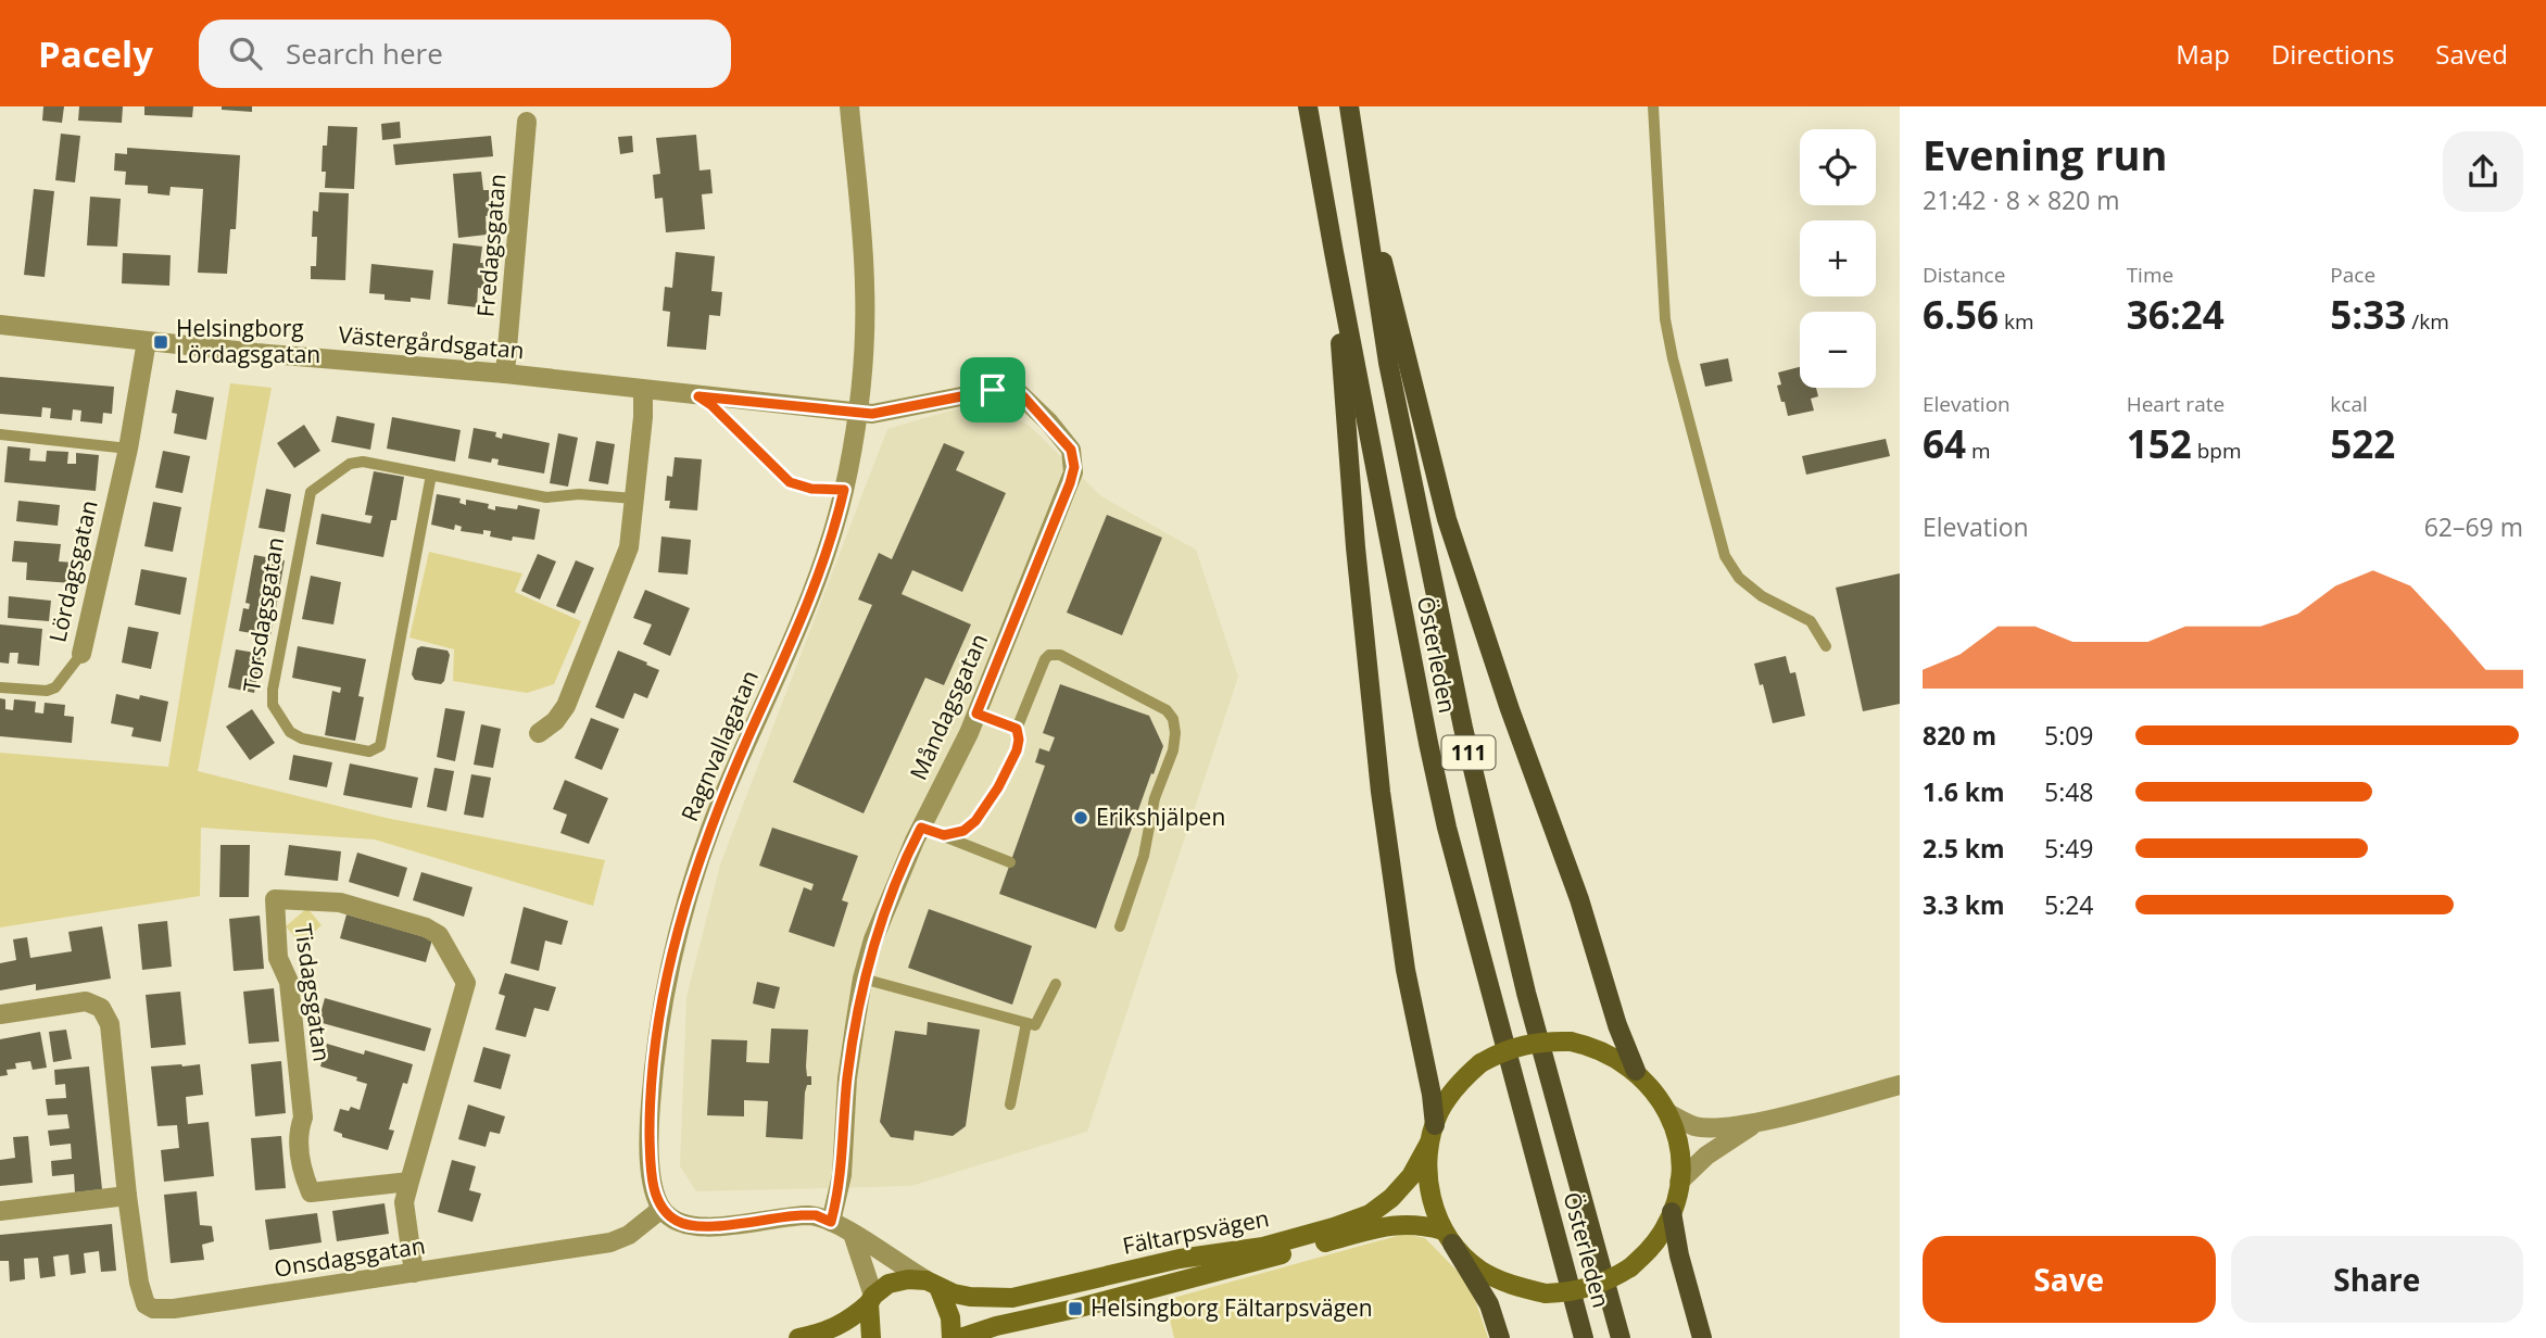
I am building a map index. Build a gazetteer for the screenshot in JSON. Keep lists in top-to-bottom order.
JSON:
{
  "streets": {
    "main road": ["Österleden", "111", "Fältarpsvägen"],
    "street": [
      "Fredagsgatan",
      "Västergårdsgatan",
      "Lördagsgatan",
      "Måndagsgatan",
      "Ragnvallagatan",
      "Tisdagsgatan",
      "Onsdagsgatan"
    ],
    "lane": ["Torsdagsgatan"]
  },
  "crossings": [
    ["Fredagsgatan", "Västergårdsgatan"],
    ["Västergårdsgatan", "Lördagsgatan"],
    ["Västergårdsgatan", "Måndagsgatan"],
    ["Västergårdsgatan", "Ragnvallagatan"],
    ["Måndagsgatan", "Ragnvallagatan"],
    ["Ragnvallagatan", "Onsdagsgatan"],
    ["Tisdagsgatan", "Onsdagsgatan"]
  ],
  "places": {
    "transit": ["Helsingborg Lördagsgatan", "Helsingborg Fältarpsvägen"],
    "other": ["Erikshjälpen"]
  },
  "page": {
    "header": "Pacely",
    "search": "Search here",
    "nav": ["Map", "Directions", "Saved"],
    "heading": ["Evening run", "21:42 · 8 × 820 m"],
    "map_buttons": ["+", "−"],
    "stats": [
      ["Distance", "6.56 km"],
      ["Time", "36:24"],
      ["Pace", "5:33 /km"],
      ["Elevation", "64 m"],
      ["Heart rate", "152 bpm"],
      ["kcal", "522"]
    ],
    "chart": ["Elevation", "62–69 m"],
    "list": [
      {
        "name": "820 m",
        "note": "5:09"
      },
      {
        "name": "1.6 km",
        "note": "5:48"
      },
      {
        "name": "2.5 km",
        "note": "5:49"
      },
      {
        "name": "3.3 km",
        "note": "5:24"
      }
    ],
    "buttons": ["Save", "Share"]
  }
}
